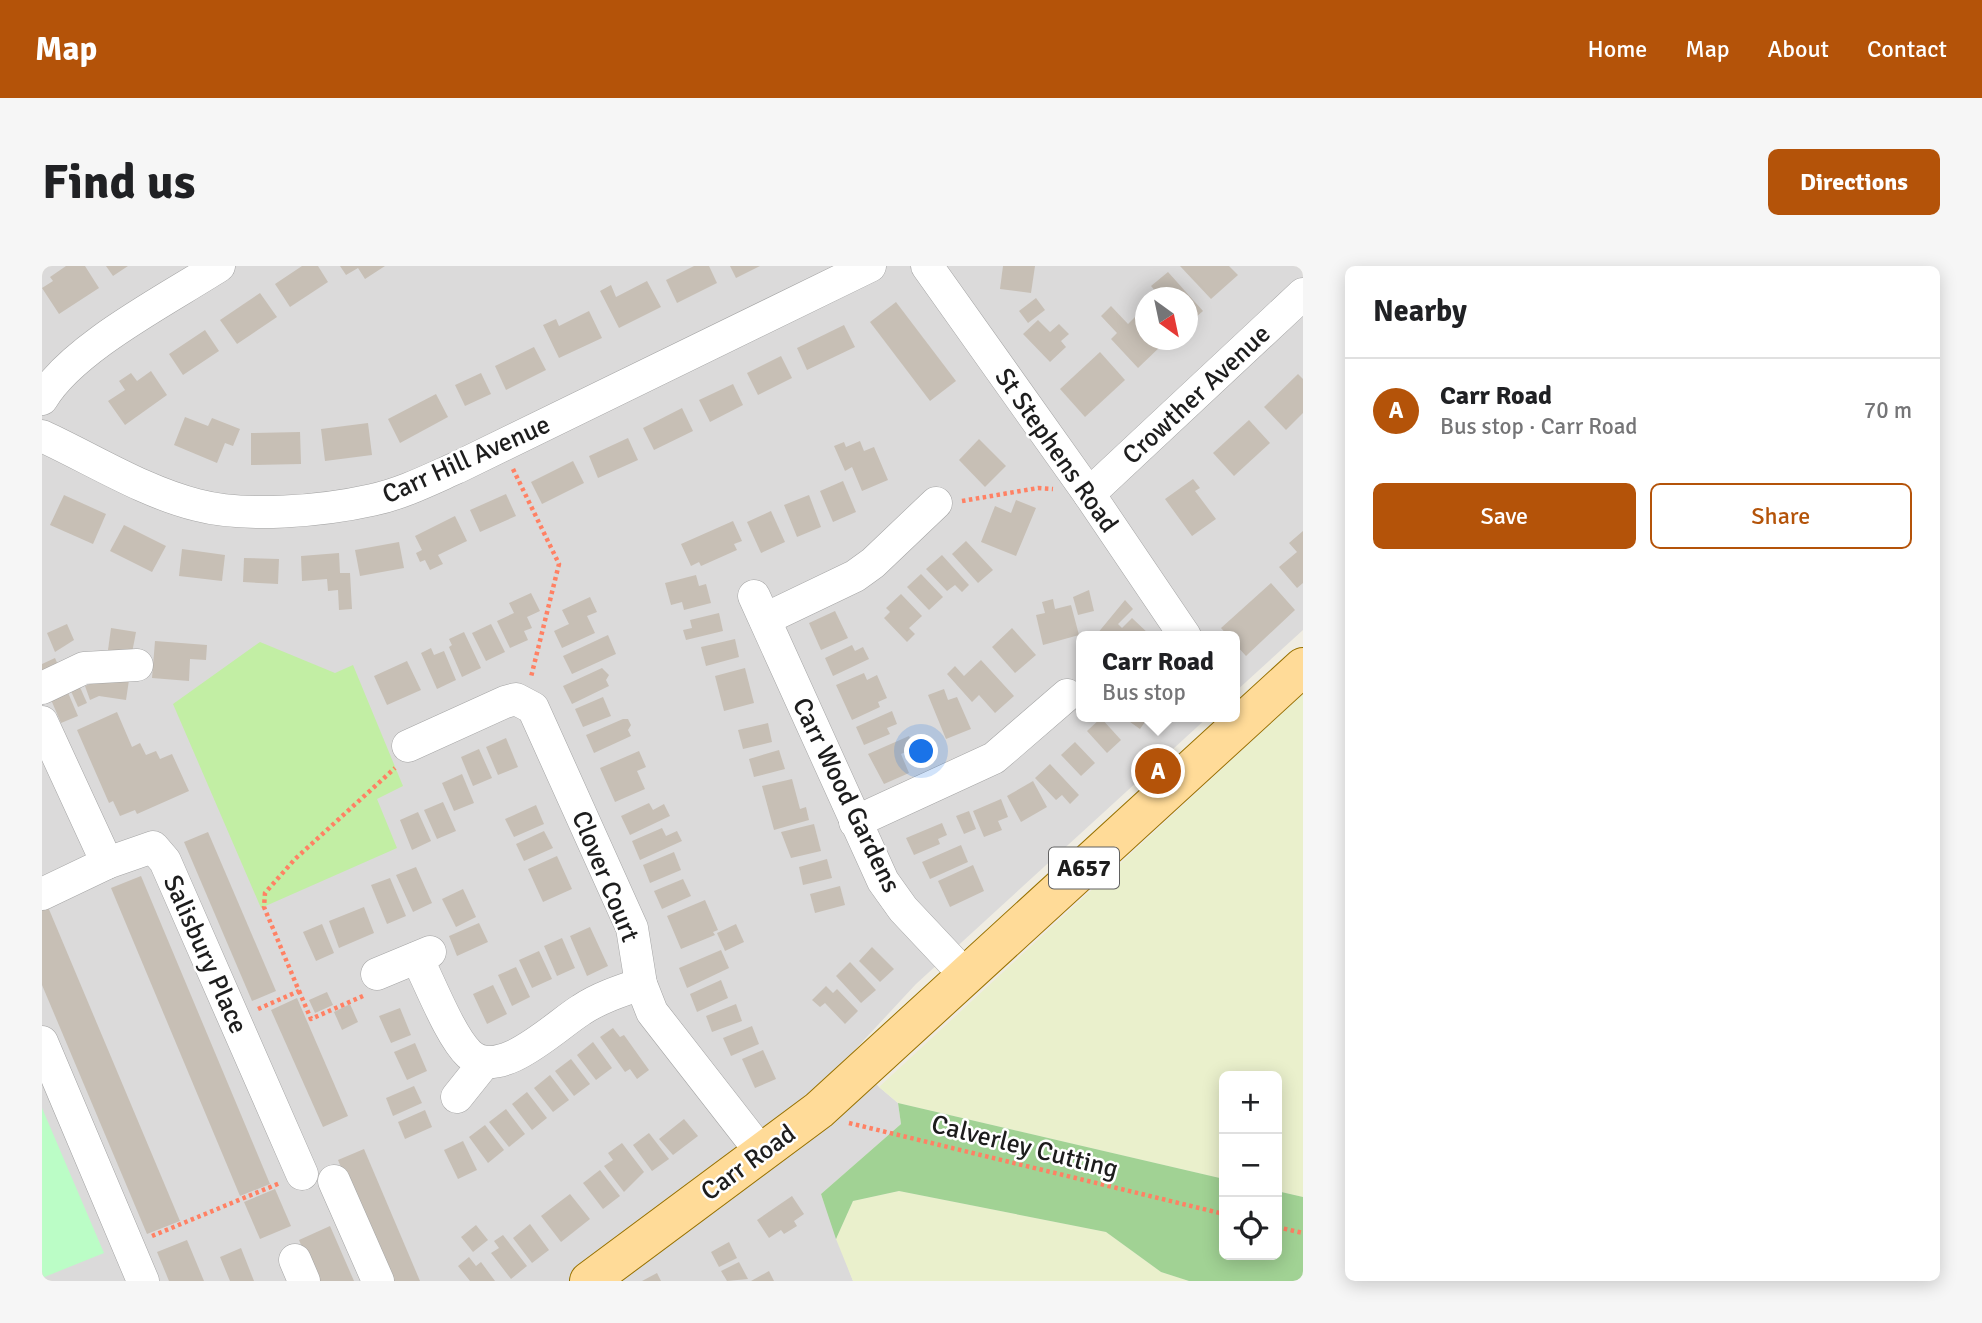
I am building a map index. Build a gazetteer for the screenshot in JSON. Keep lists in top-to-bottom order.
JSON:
{
  "streets": {
    "main road": ["A657", "Carr Road"],
    "street": [
      "Crowther Avenue",
      "St Stephens Road",
      "Carr Hill Avenue",
      "Carr Wood Gardens",
      "Clover Court",
      "Salisbury Place"
    ],
    "path": ["Calverley Cutting"]
  },
  "crossings": [
    ["Crowther Avenue", "St Stephens Road"],
    ["Carr Wood Gardens", "Carr Road"],
    ["Clover Court", "Carr Road"],
    ["Calverley Cutting", "Carr Road"]
  ],
  "north": "bottom right",
  "page": {
    "header": "Map",
    "nav": [
      "Home",
      "Map",
      "About",
      "Contact"
    ],
    "buttons": [
      "Directions",
      ["Save", "Share"]
    ],
    "title": "Find us",
    "heading": "Nearby",
    "list": [
      {
        "mark": "A",
        "name": "Carr Road",
        "note": "Bus stop · Carr Road",
        "value": "70 m"
      }
    ],
    "popup": ["Carr Road", "Bus stop"],
    "pins": "A",
    "map_buttons": ["+", "−"]
  }
}
